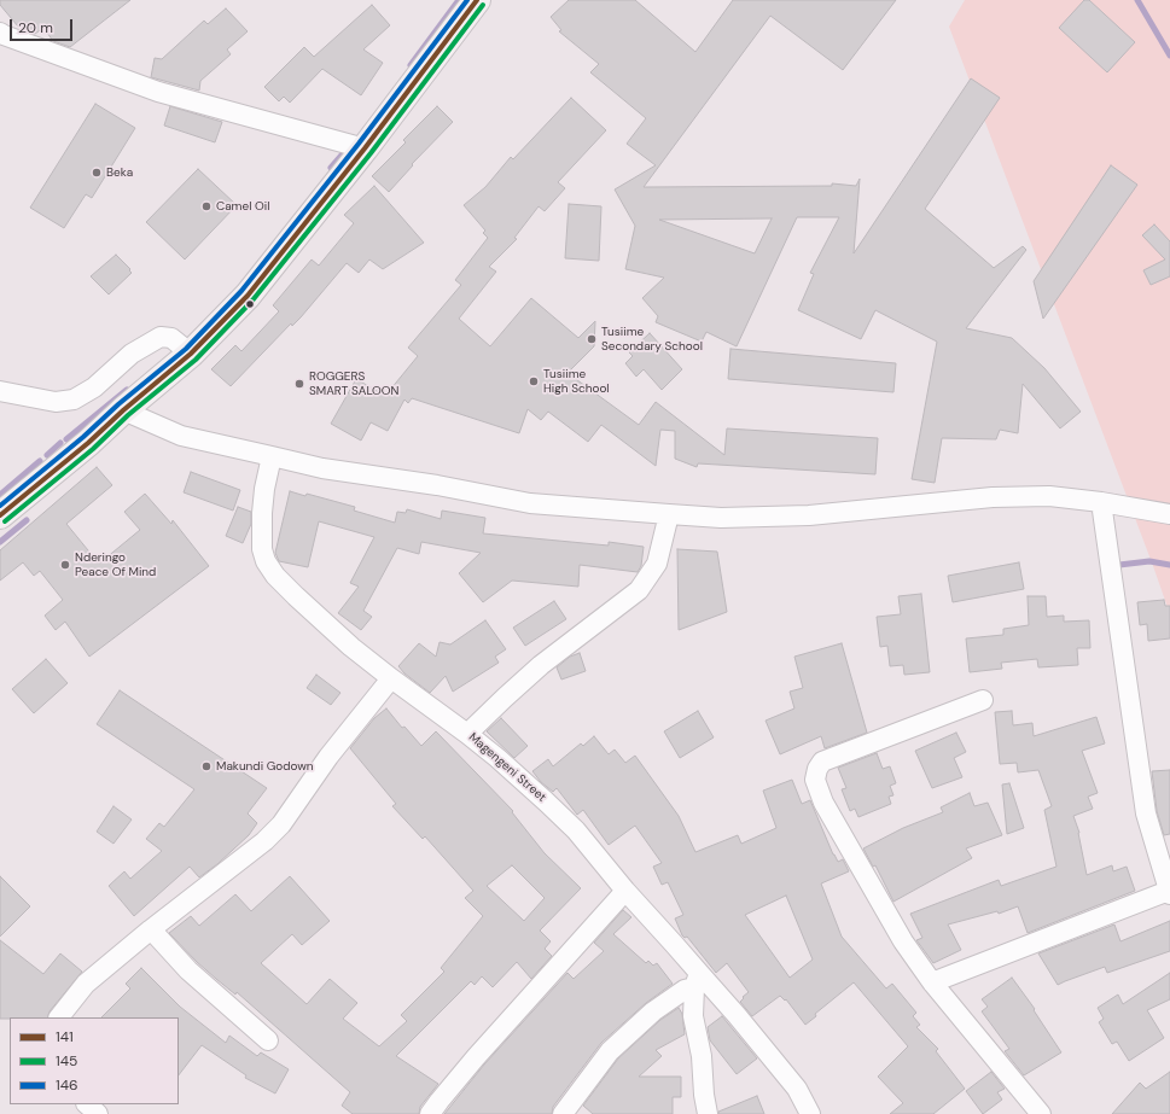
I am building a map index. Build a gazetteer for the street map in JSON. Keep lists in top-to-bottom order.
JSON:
{
  "streets": {
    "street": ["Magengeni Street"]
  },
  "places": [
    "Beka",
    "Camel Oil",
    "Tusiime Secondary School",
    "Tusiime High School",
    "ROGGERS SMART SALOON",
    "Nderingo Peace Of Mind",
    "Makundi Godown"
  ],
  "lines": ["transit line 141", "transit line 146", "transit line 145"],
  "legend": ["141", "145", "146"],
  "scale_bar": "20 m"
}
